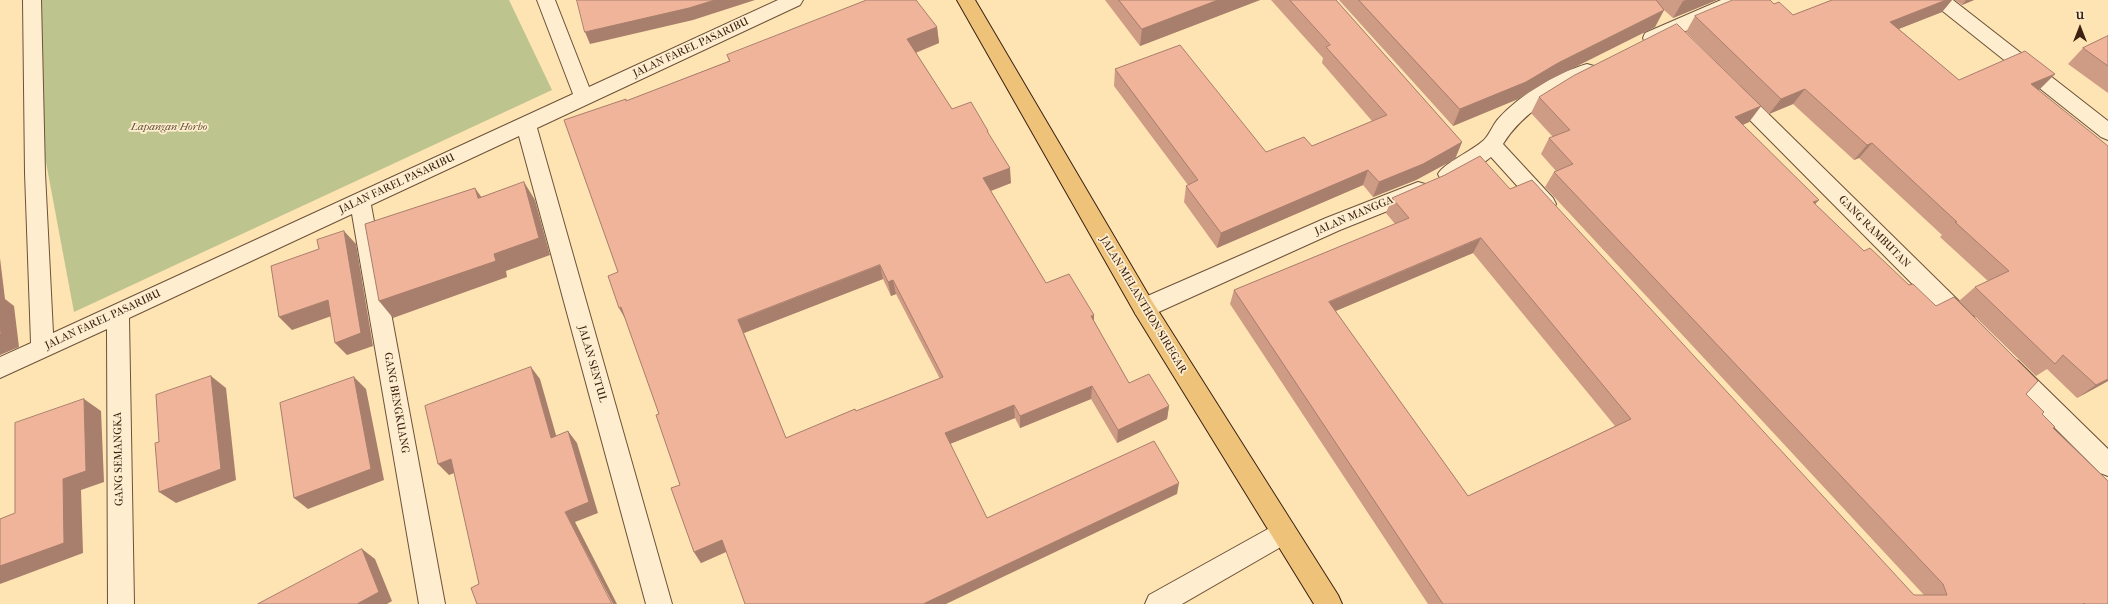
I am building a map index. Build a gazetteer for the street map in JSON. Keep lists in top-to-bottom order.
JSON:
{
  "streets": {
    "main road": ["JALAN MELANTHON SIREGAR"],
    "street": [
      "JALAN FAREL PASARIBU",
      "JALAN MANGGA",
      "GANG RAMBUTAN",
      "JALAN SENTUL",
      "GANG BENGKUANG",
      "GANG SEMANGKA"
    ]
  },
  "crossings": [
    ["JALAN FAREL PASARIBU", "JALAN SENTUL"],
    ["JALAN FAREL PASARIBU", "GANG BENGKUANG"],
    ["JALAN FAREL PASARIBU", "GANG SEMANGKA"],
    ["JALAN MANGGA", "JALAN MELANTHON SIREGAR"]
  ],
  "parks": ["Lapangan Horbo"],
  "north": "top"
}
